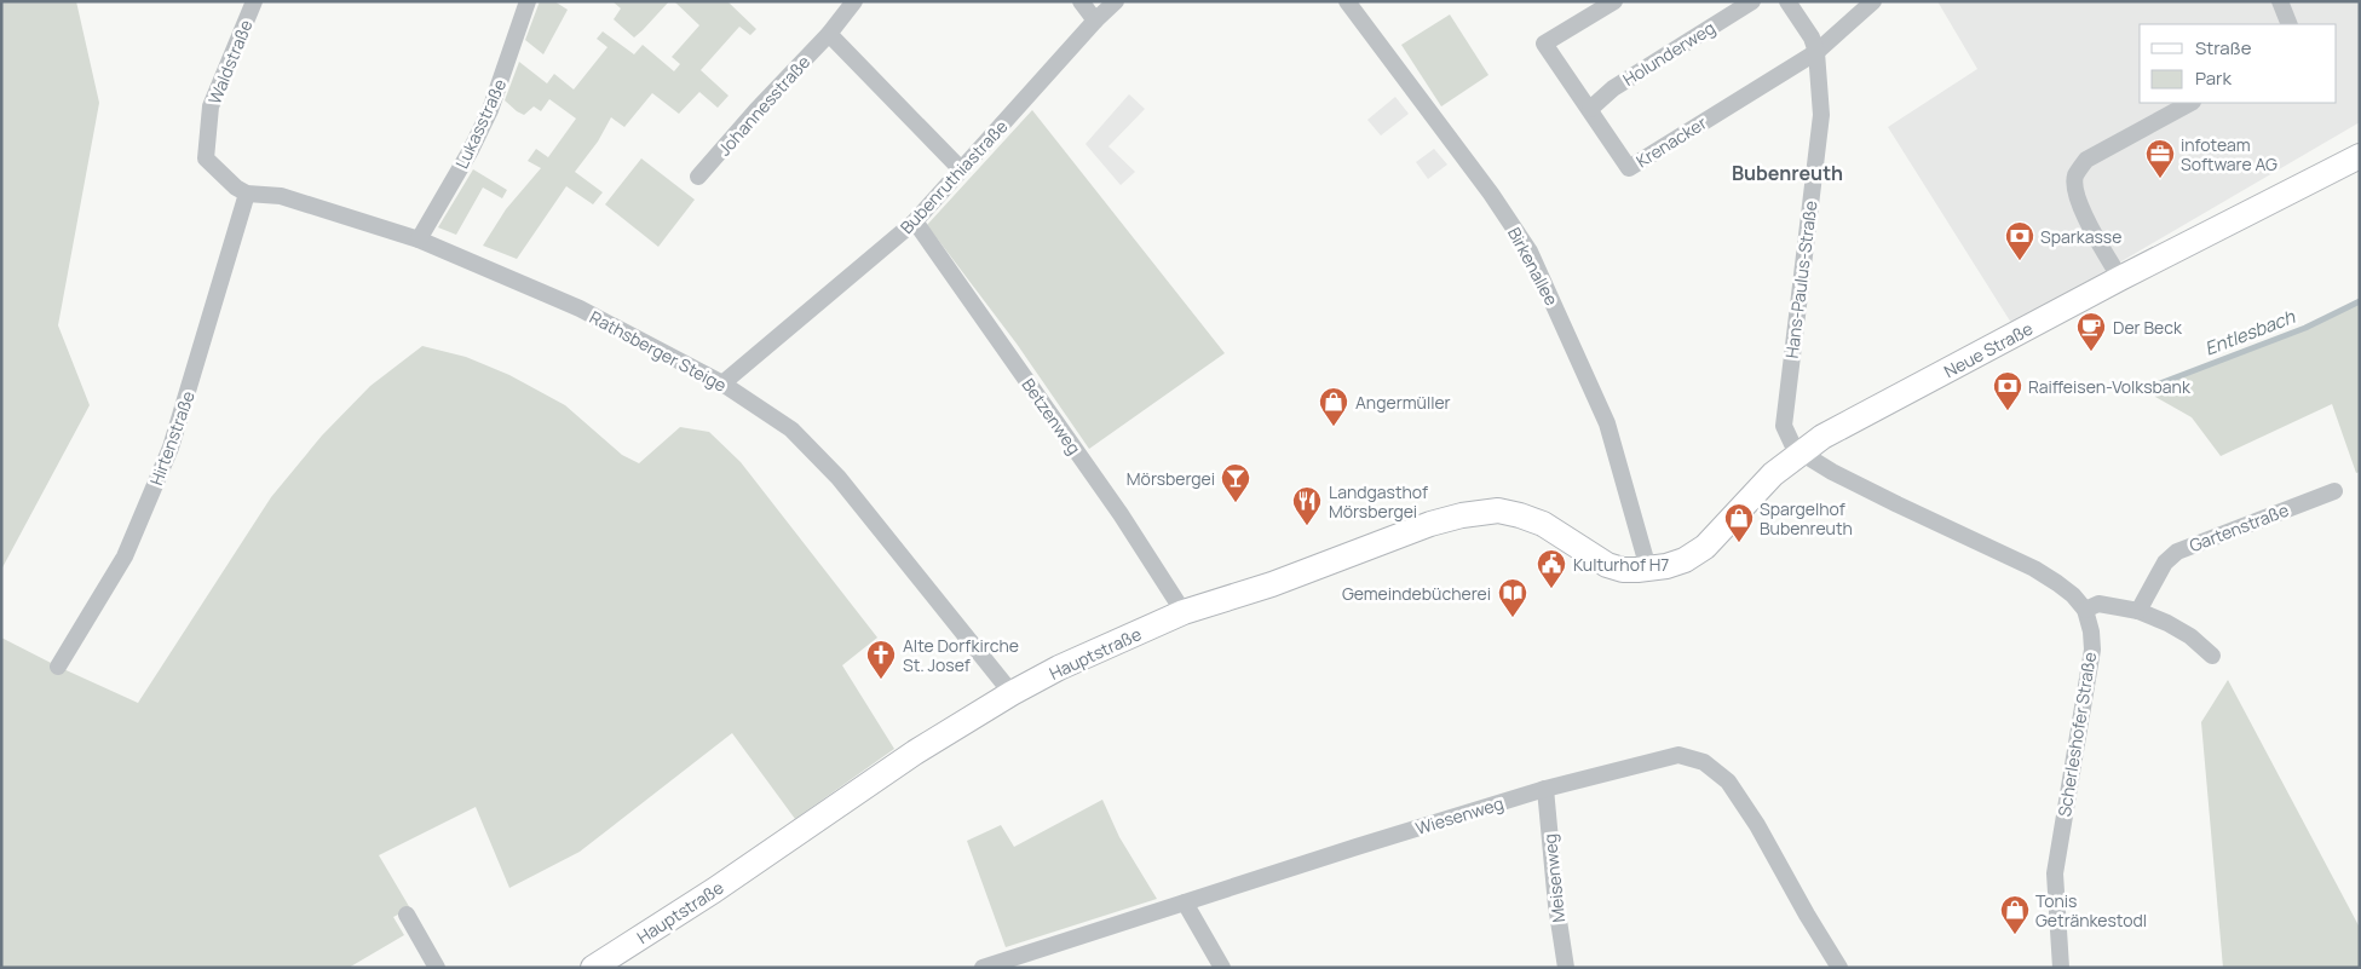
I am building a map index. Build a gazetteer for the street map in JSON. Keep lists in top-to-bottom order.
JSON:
{
  "streets": {
    "street": [
      "Holunderweg",
      "Waldstraße",
      "Johannesstraße",
      "Lukasstraße",
      "Krenacker",
      "Bubenruthiastraße",
      "Birkenallee",
      "Hans-Paulus-Straße",
      "Neue Straße",
      "Rathsberger Steige",
      "Betzenweg",
      "Hirtenstraße",
      "Gartenstraße",
      "Hauptstraße",
      "Scherleshofer Straße",
      "Wiesenweg",
      "Meisenweg"
    ]
  },
  "crossings": [
    ["Holunderweg", "Krenacker"],
    ["Waldstraße", "Rathsberger Steige"],
    ["Waldstraße", "Hirtenstraße"],
    ["Lukasstraße", "Rathsberger Steige"],
    ["Krenacker", "Hans-Paulus-Straße"],
    ["Bubenruthiastraße", "Rathsberger Steige"],
    ["Bubenruthiastraße", "Betzenweg"],
    ["Birkenallee", "Neue Straße"],
    ["Birkenallee", "Hauptstraße"],
    ["Hans-Paulus-Straße", "Neue Straße"],
    ["Neue Straße", "Hauptstraße"],
    ["Rathsberger Steige", "Hirtenstraße"],
    ["Rathsberger Steige", "Hauptstraße"],
    ["Betzenweg", "Hauptstraße"],
    ["Wiesenweg", "Meisenweg"]
  ],
  "districts": ["Bubenreuth"],
  "water": ["Entlesbach"],
  "places": {
    "office": ["infoteam Software AG"],
    "bank": ["Sparkasse", "Raiffeisen-Volksbank"],
    "cafe": ["Der Beck"],
    "shop": ["Angermüller", "Spargelhof Bubenreuth", "Tonis Getränkestodl"],
    "bar": ["Mörsbergei"],
    "restaurant": ["Landgasthof Mörsbergei"],
    "public building": ["Kulturhof H7"],
    "library": ["Gemeindebücherei"],
    "church": ["Alte Dorfkirche St. Josef"]
  },
  "legend": ["Straße", "Park"]
}
